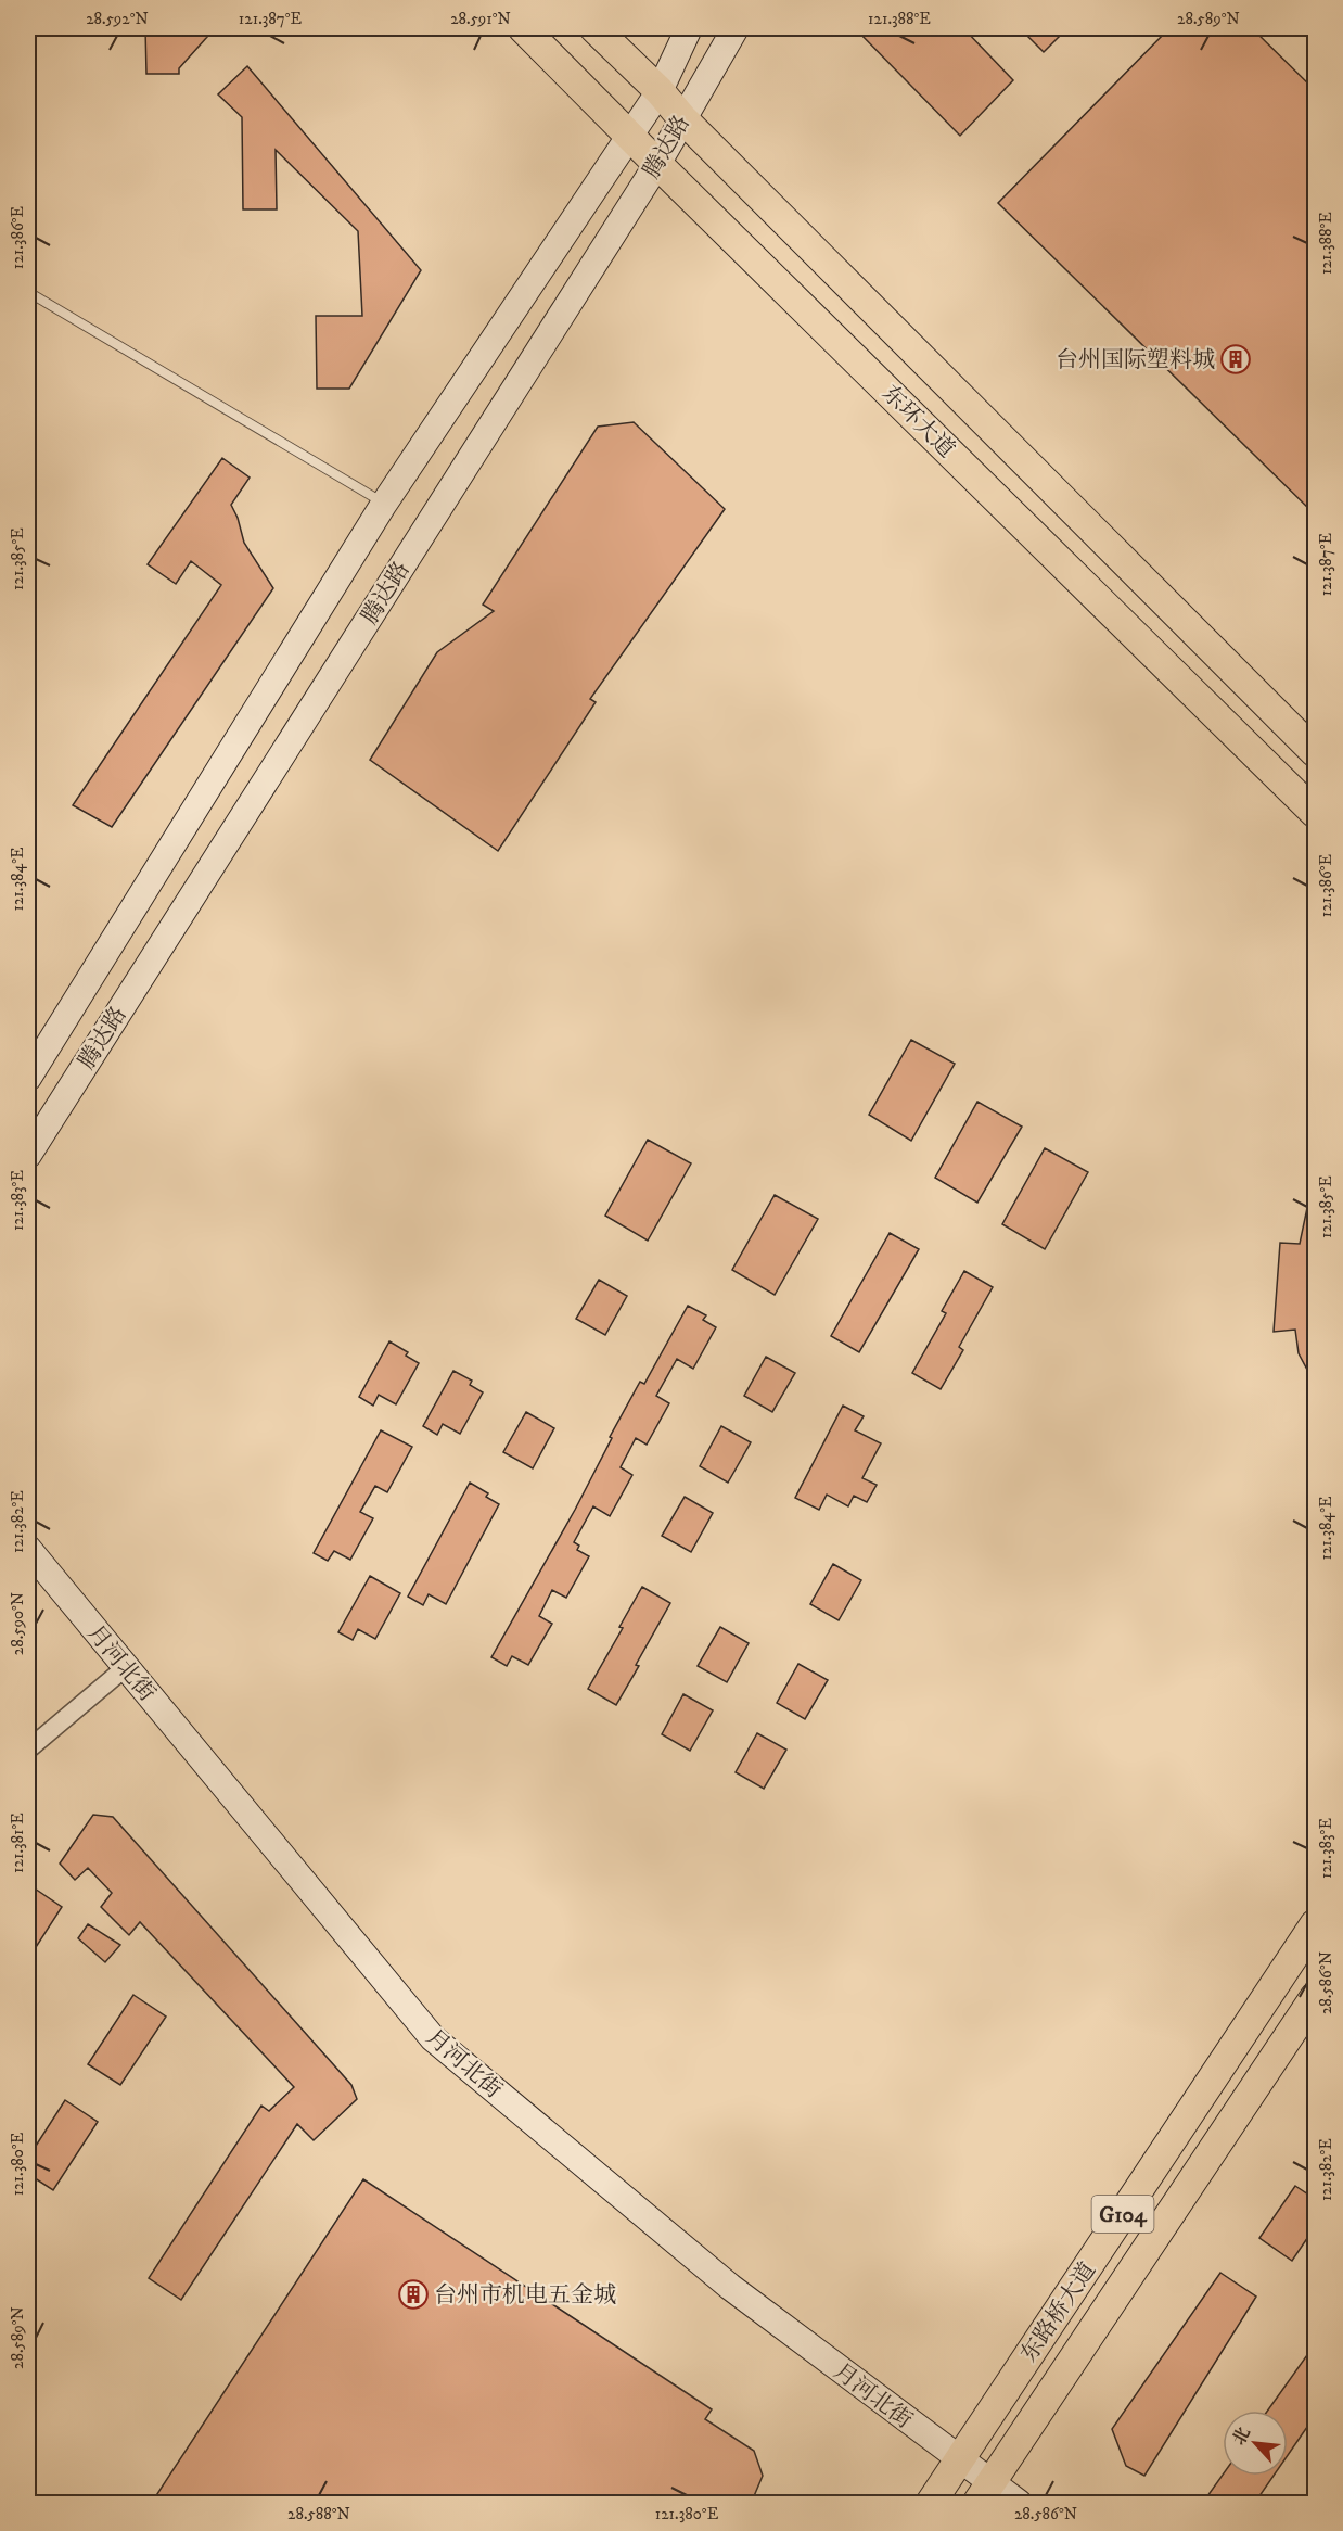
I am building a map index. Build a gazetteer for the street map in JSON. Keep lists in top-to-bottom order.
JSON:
{
  "streets": {
    "main road": [
      "腾达路",
      "东环大道",
      "月河北街",
      "G104",
      "东路桥大道"
    ]
  },
  "crossings": [
    ["腾达路", "东环大道"],
    ["月河北街", "东路桥大道"]
  ],
  "places": {
    "building": ["台州国际塑料城", "台州市机电五金城"]
  },
  "north": "top left",
  "coordinates": [
    "28.592°N",
    "121.387°E",
    "28.591°N",
    "121.388°E",
    "28.589°N",
    "121.386°E",
    "121.385°E",
    "121.384°E",
    "121.383°E",
    "121.382°E",
    "28.590°N",
    "121.381°E",
    "28.586°N",
    "121.380°E",
    "28.588°N"
  ]
}
